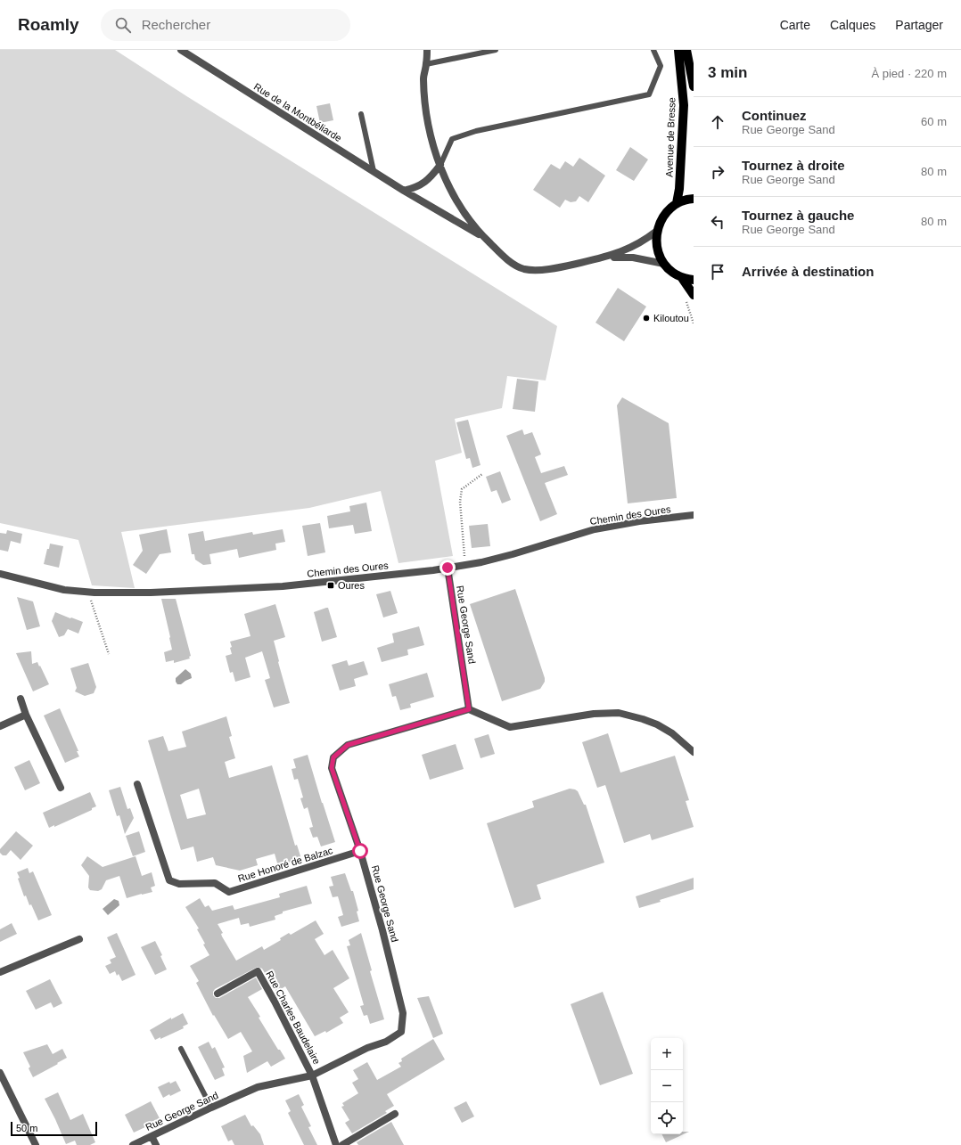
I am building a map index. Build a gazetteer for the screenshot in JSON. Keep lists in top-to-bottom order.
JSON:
{
  "streets": {
    "main road": ["Avenue de Bresse"],
    "street": [
      "Rue de la Montbéliarde",
      "Chemin des Oures",
      "Rue George Sand",
      "Rue Honoré de Balzac",
      "Rue Charles Baudelaire"
    ]
  },
  "crossings": [
    ["Chemin des Oures", "Rue George Sand"],
    ["Rue George Sand", "Rue Honoré de Balzac"],
    ["Rue George Sand", "Rue Charles Baudelaire"]
  ],
  "places": {
    "other": ["Kiloutou"],
    "transit": ["Oures"]
  },
  "scale_bar": "50 m",
  "page": {
    "header": "Roamly",
    "search": "Rechercher",
    "nav": ["Carte", "Calques", "Partager"],
    "heading": ["3 min", "À pied · 220 m"],
    "list": [
      ["Continuez", "Rue George Sand", "60 m"],
      ["Tournez à droite", "Rue George Sand", "80 m"],
      ["Tournez à gauche", "Rue George Sand", "80 m"],
      "Arrivée à destination"
    ],
    "map_buttons": ["+", "−"],
    "scale": "50 m"
  }
}
